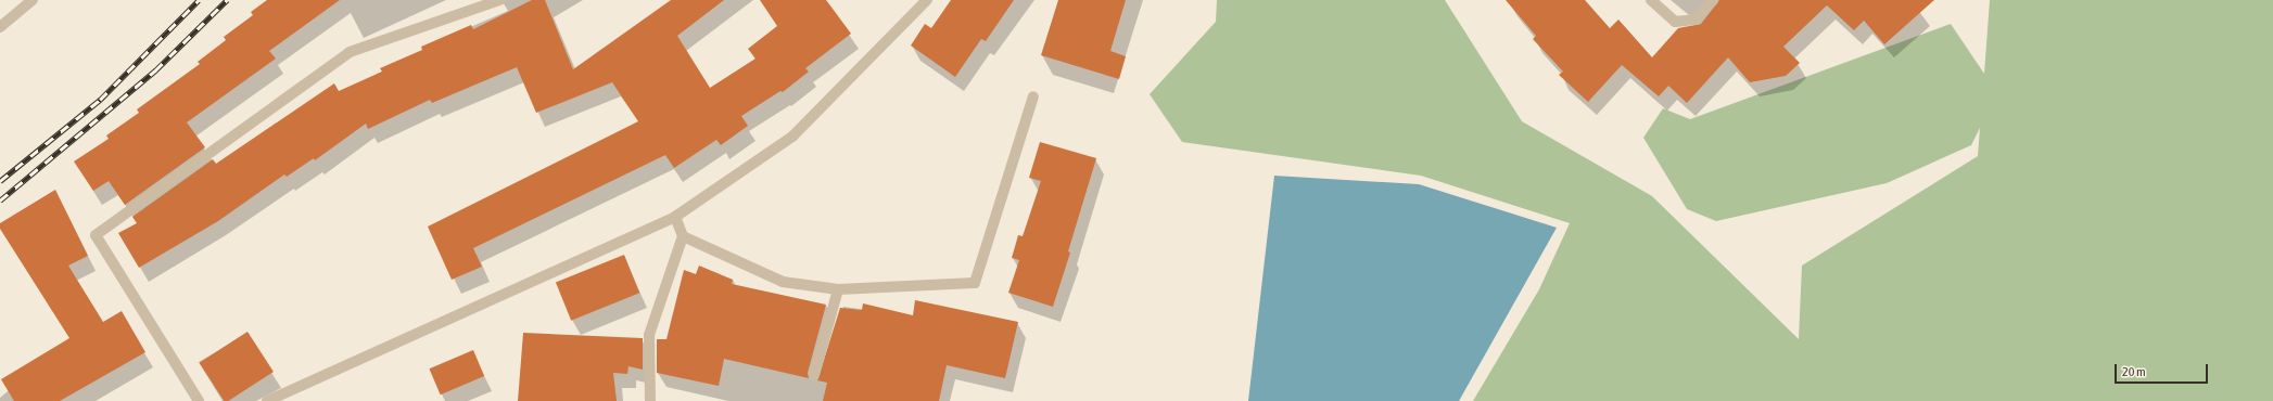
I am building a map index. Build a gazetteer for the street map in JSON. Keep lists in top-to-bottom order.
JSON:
{
  "scale_bar": "20 m"
}
